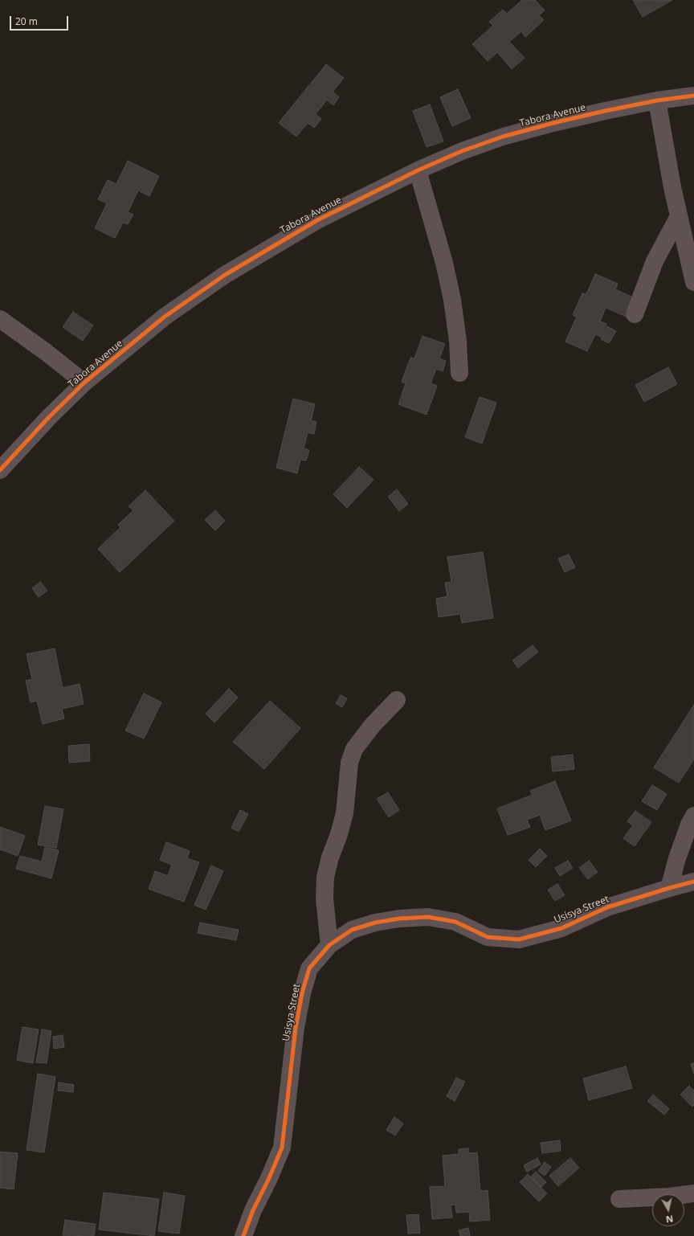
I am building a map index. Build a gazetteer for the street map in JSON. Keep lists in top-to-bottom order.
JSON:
{
  "streets": {
    "street": ["Tabora Avenue", "Usisya Street"]
  },
  "scale_bar": "20 m",
  "north": "bottom"
}
